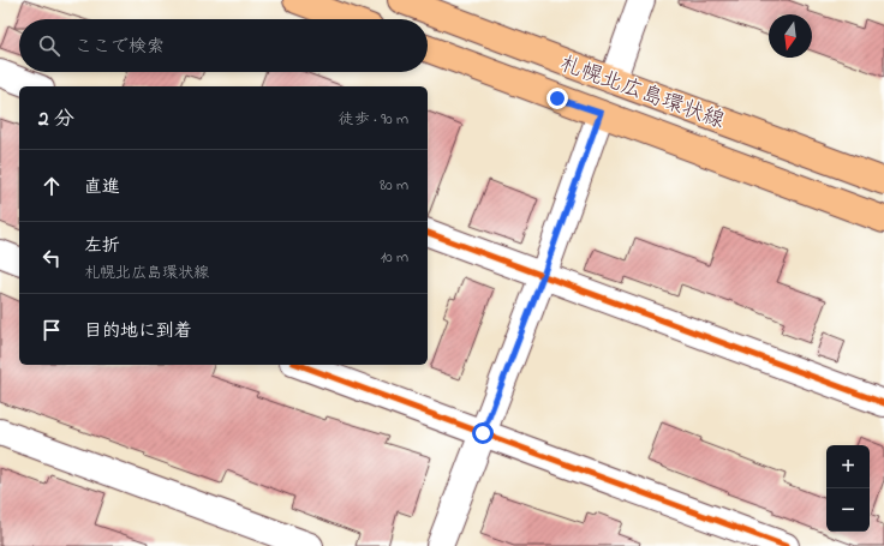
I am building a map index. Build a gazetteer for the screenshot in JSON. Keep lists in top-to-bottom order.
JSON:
{
  "streets": {
    "main road": ["札幌北広島環状線"]
  },
  "north": "bottom",
  "page": {
    "search": "ここで検索",
    "heading": ["2 分", "徒歩 · 90 m"],
    "list": [
      ["直進", "80 m"],
      ["左折", "札幌北広島環状線", "10 m"],
      "目的地に到着"
    ],
    "map_buttons": ["+", "−"]
  }
}
